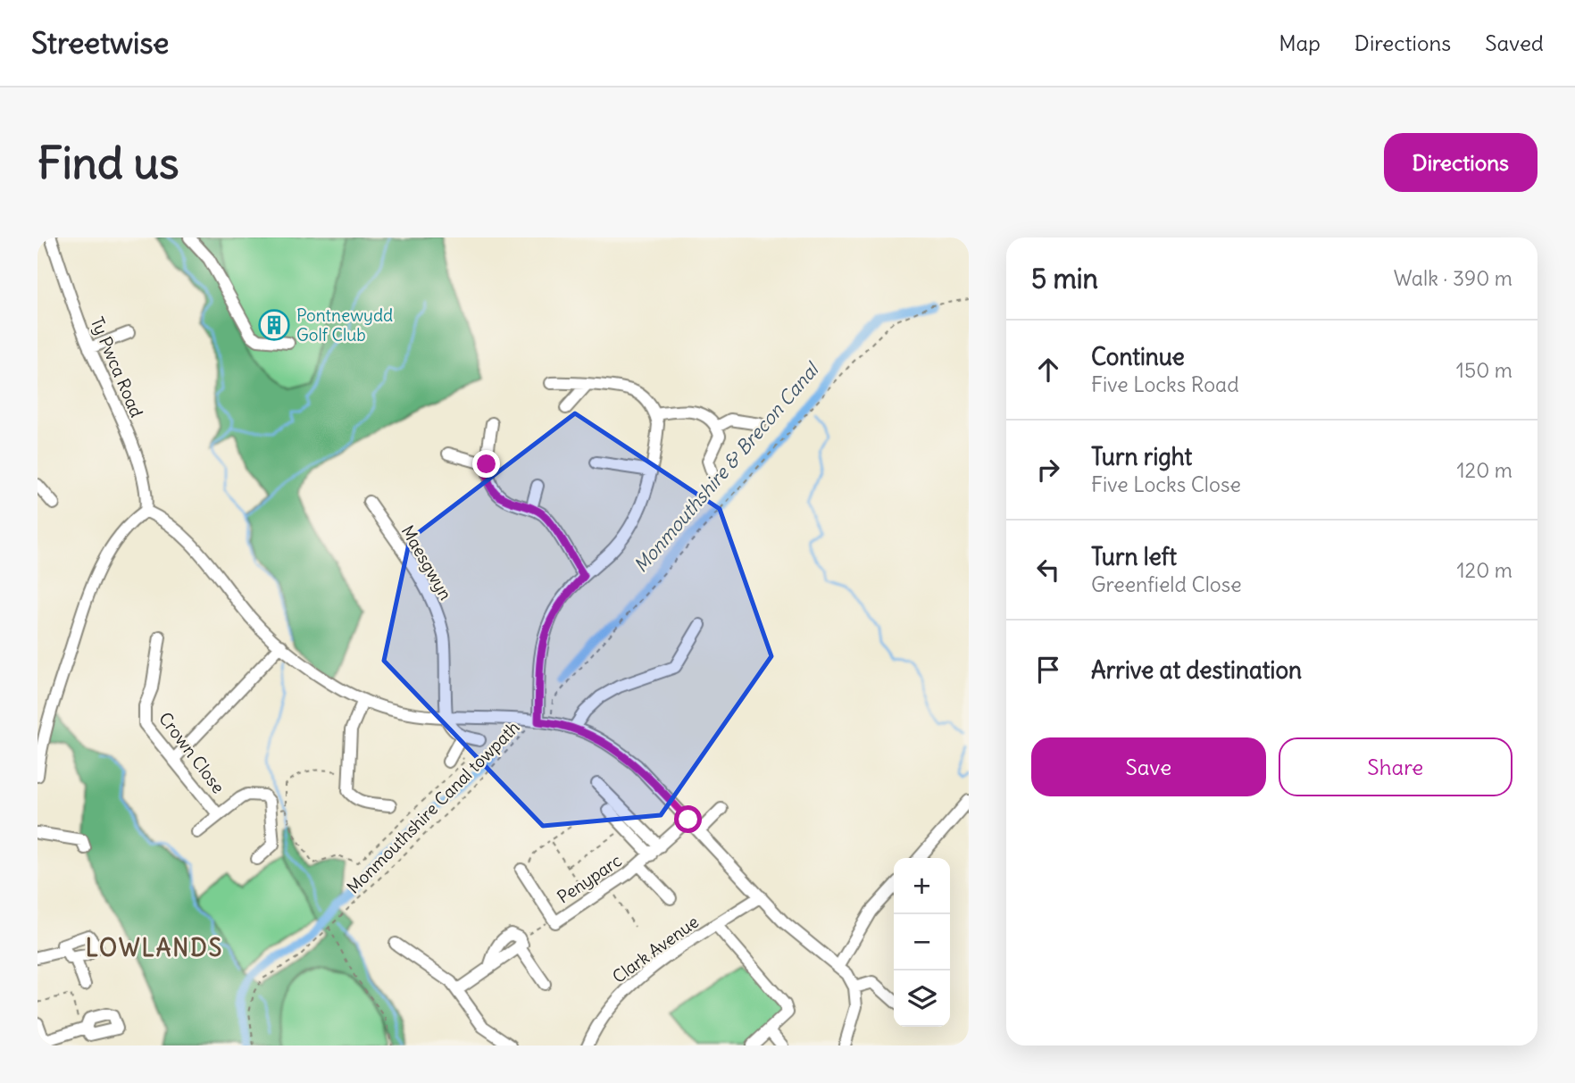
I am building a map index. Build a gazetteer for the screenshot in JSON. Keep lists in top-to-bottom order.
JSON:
{
  "streets": {
    "street": [
      "Ty Pwca Road",
      "Maesgwyn",
      "Crown Close",
      "Penyparc",
      "Clark Avenue"
    ],
    "path": ["Monmouthshire Canal towpath"]
  },
  "districts": ["LOWLANDS"],
  "water": ["Monmouthshire & Brecon Canal"],
  "places": {
    "building": ["Pontnewydd Golf Club"]
  },
  "page": {
    "header": "Streetwise",
    "nav": ["Map", "Directions", "Saved"],
    "buttons": [
      "Directions",
      ["Save", "Share"]
    ],
    "title": "Find us",
    "heading": ["5 min", "Walk · 390 m"],
    "list": [
      ["Continue", "Five Locks Road", "150 m"],
      ["Turn right", "Five Locks Close", "120 m"],
      ["Turn left", "Greenfield Close", "120 m"],
      "Arrive at destination"
    ],
    "map_buttons": ["+", "−"]
  }
}
